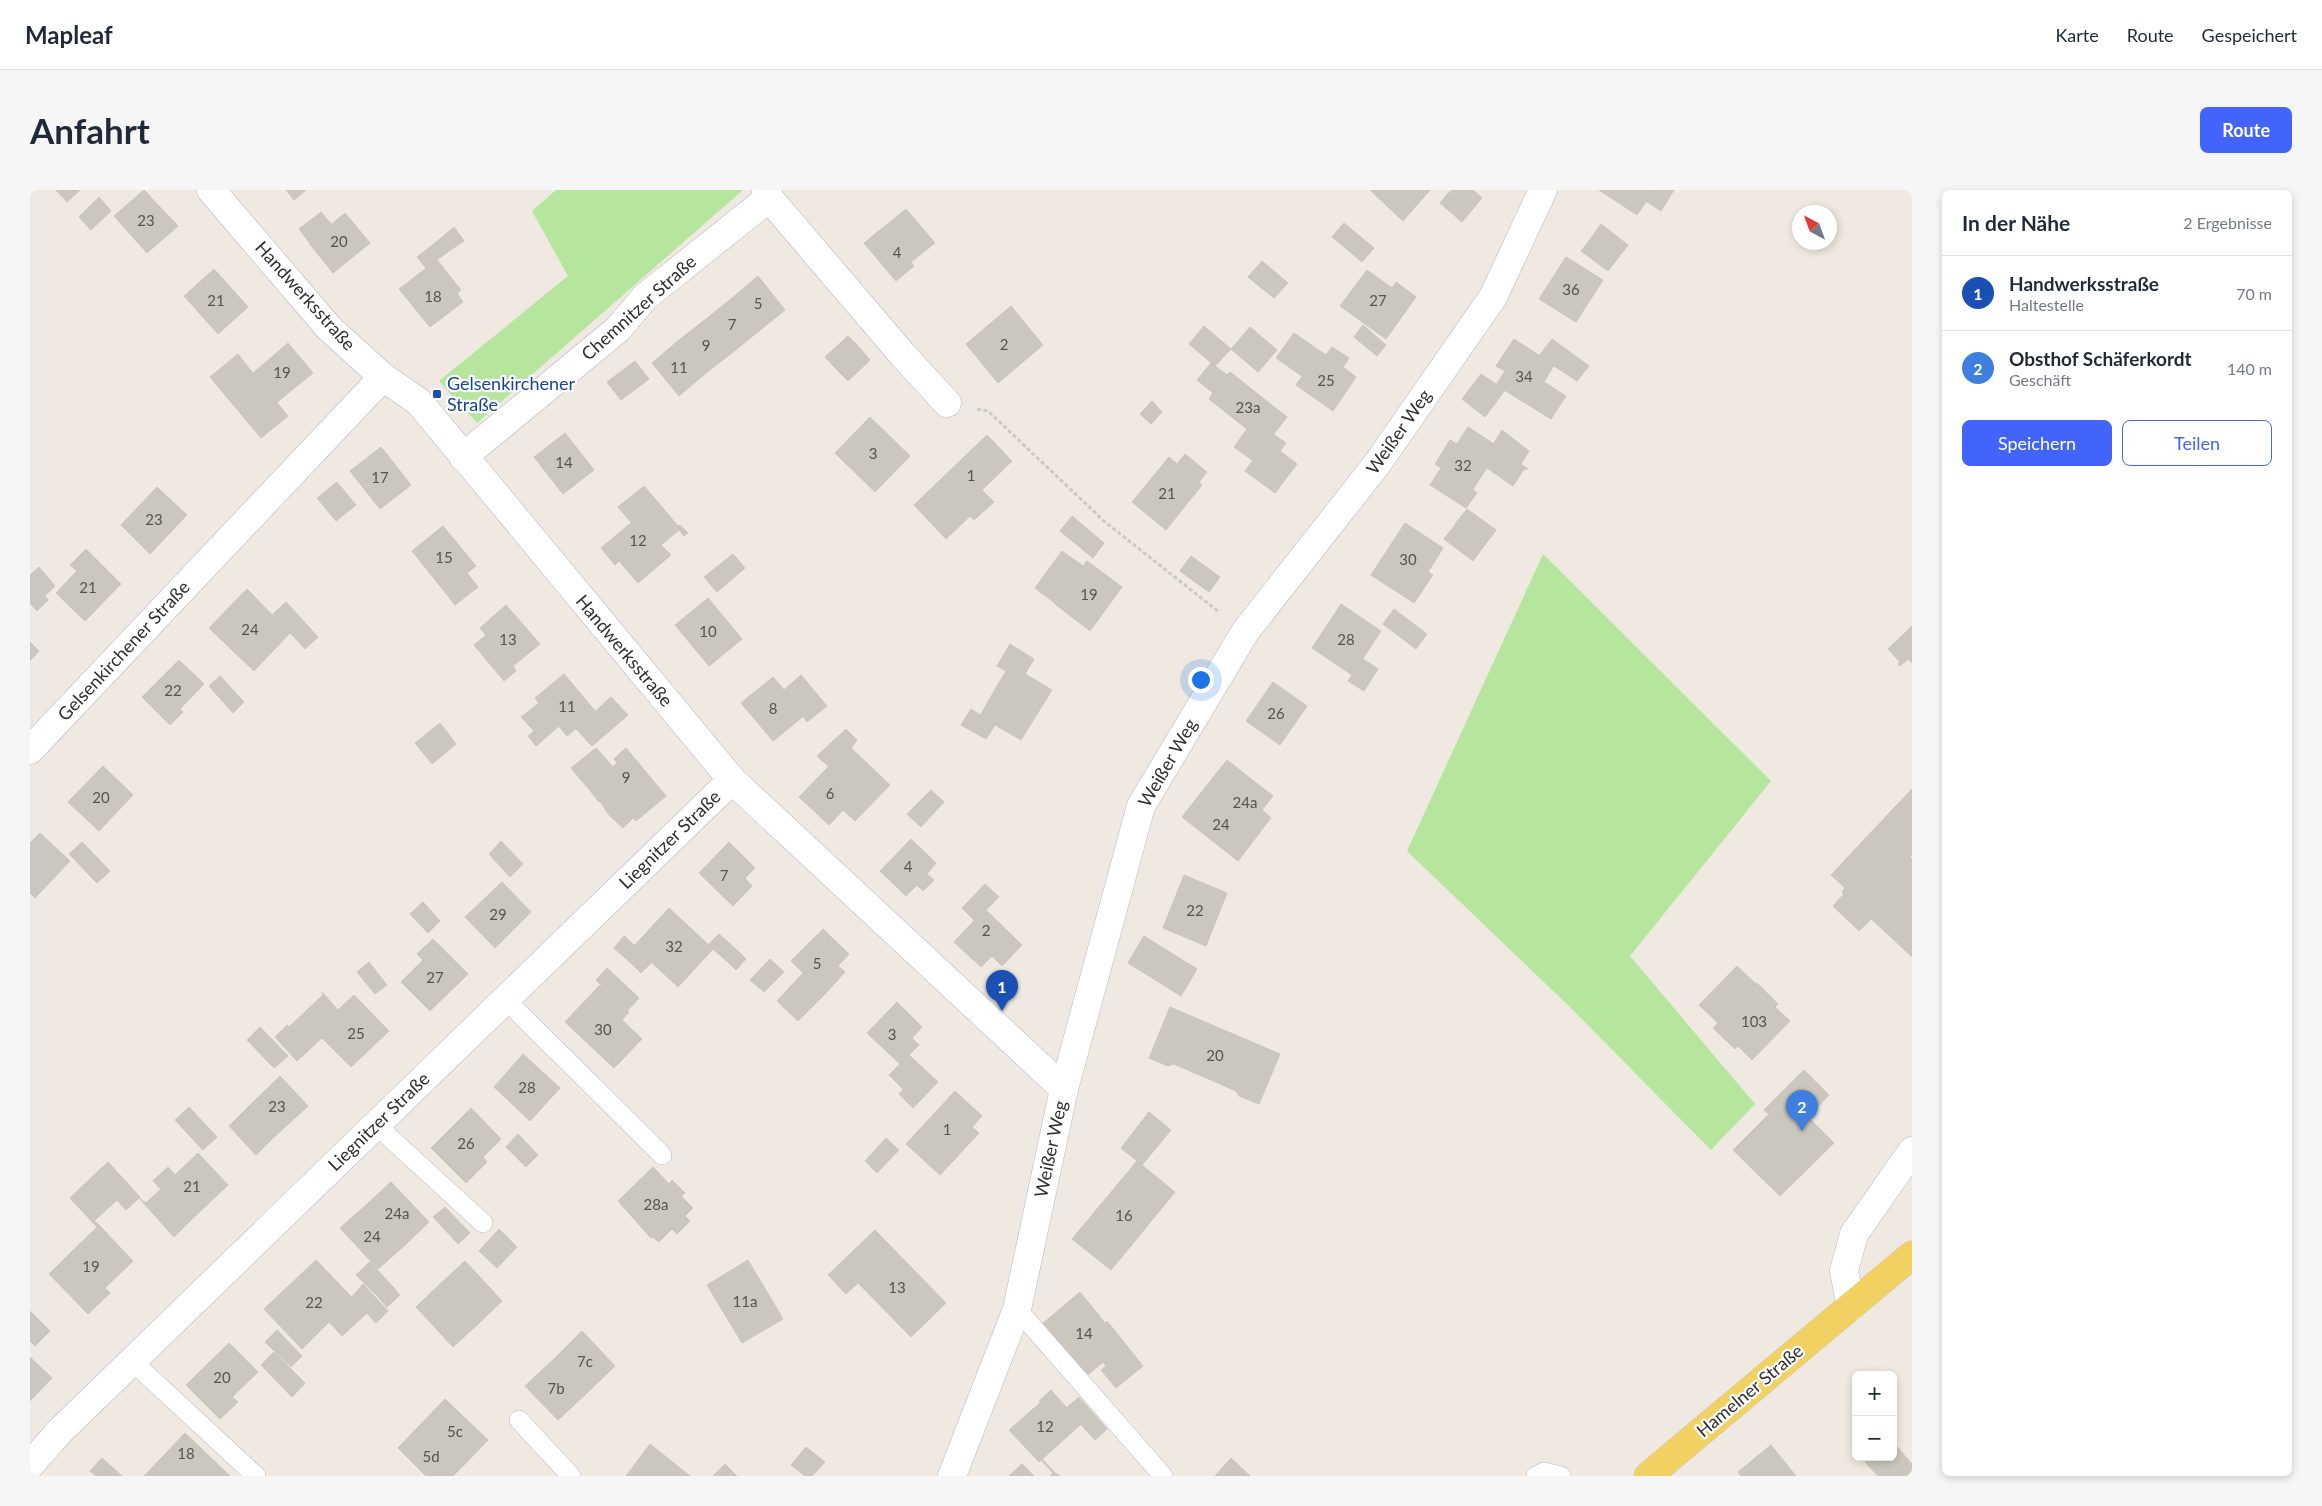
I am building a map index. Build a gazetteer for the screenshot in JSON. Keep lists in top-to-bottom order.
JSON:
{
  "streets": {
    "main road": ["Hamelner Straße"],
    "street": [
      "Handwerksstraße",
      "Chemnitzer Straße",
      "Weißer Weg",
      "Gelsenkirchener Straße",
      "Liegnitzer Straße"
    ]
  },
  "crossings": [
    ["Handwerksstraße", "Chemnitzer Straße"],
    ["Handwerksstraße", "Weißer Weg"],
    ["Handwerksstraße", "Gelsenkirchener Straße"],
    ["Handwerksstraße", "Liegnitzer Straße"]
  ],
  "places": {
    "transit": ["Gelsenkirchener Straße"]
  },
  "house_numbers": [
    "23",
    "20",
    "4",
    "36",
    "18",
    "21",
    "27",
    "5",
    "7",
    "2",
    "9",
    "11",
    "19",
    "34",
    "25",
    "23a",
    "3",
    "14",
    "32",
    "1",
    "17",
    "21",
    "23",
    "12",
    "15",
    "30",
    "21",
    "19",
    "24",
    "10",
    "13",
    "28",
    "22",
    "11",
    "8",
    "26",
    "9",
    "6",
    "20",
    "24a",
    "24",
    "4",
    "7",
    "22",
    "29",
    "2",
    "32",
    "5",
    "27",
    "103",
    "30",
    "25",
    "3",
    "20",
    "28",
    "23",
    "1",
    "26",
    "21",
    "28a",
    "24a",
    "16",
    "24",
    "19",
    "13",
    "11a",
    "22",
    "14",
    "7c",
    "20",
    "7b",
    "12",
    "5c",
    "18",
    "5d"
  ],
  "north": "top left",
  "page": {
    "header": "Mapleaf",
    "nav": ["Karte", "Route", "Gespeichert"],
    "buttons": [
      "Route",
      ["Speichern", "Teilen"]
    ],
    "title": "Anfahrt",
    "heading": ["In der Nähe", "2 Ergebnisse"],
    "list": [
      {
        "mark": "1",
        "name": "Handwerksstraße",
        "note": "Haltestelle",
        "value": "70 m"
      },
      {
        "mark": "2",
        "name": "Obsthof Schäferkordt",
        "note": "Geschäft",
        "value": "140 m"
      }
    ],
    "pins": ["1", "2"],
    "map_buttons": ["+", "−"]
  }
}
